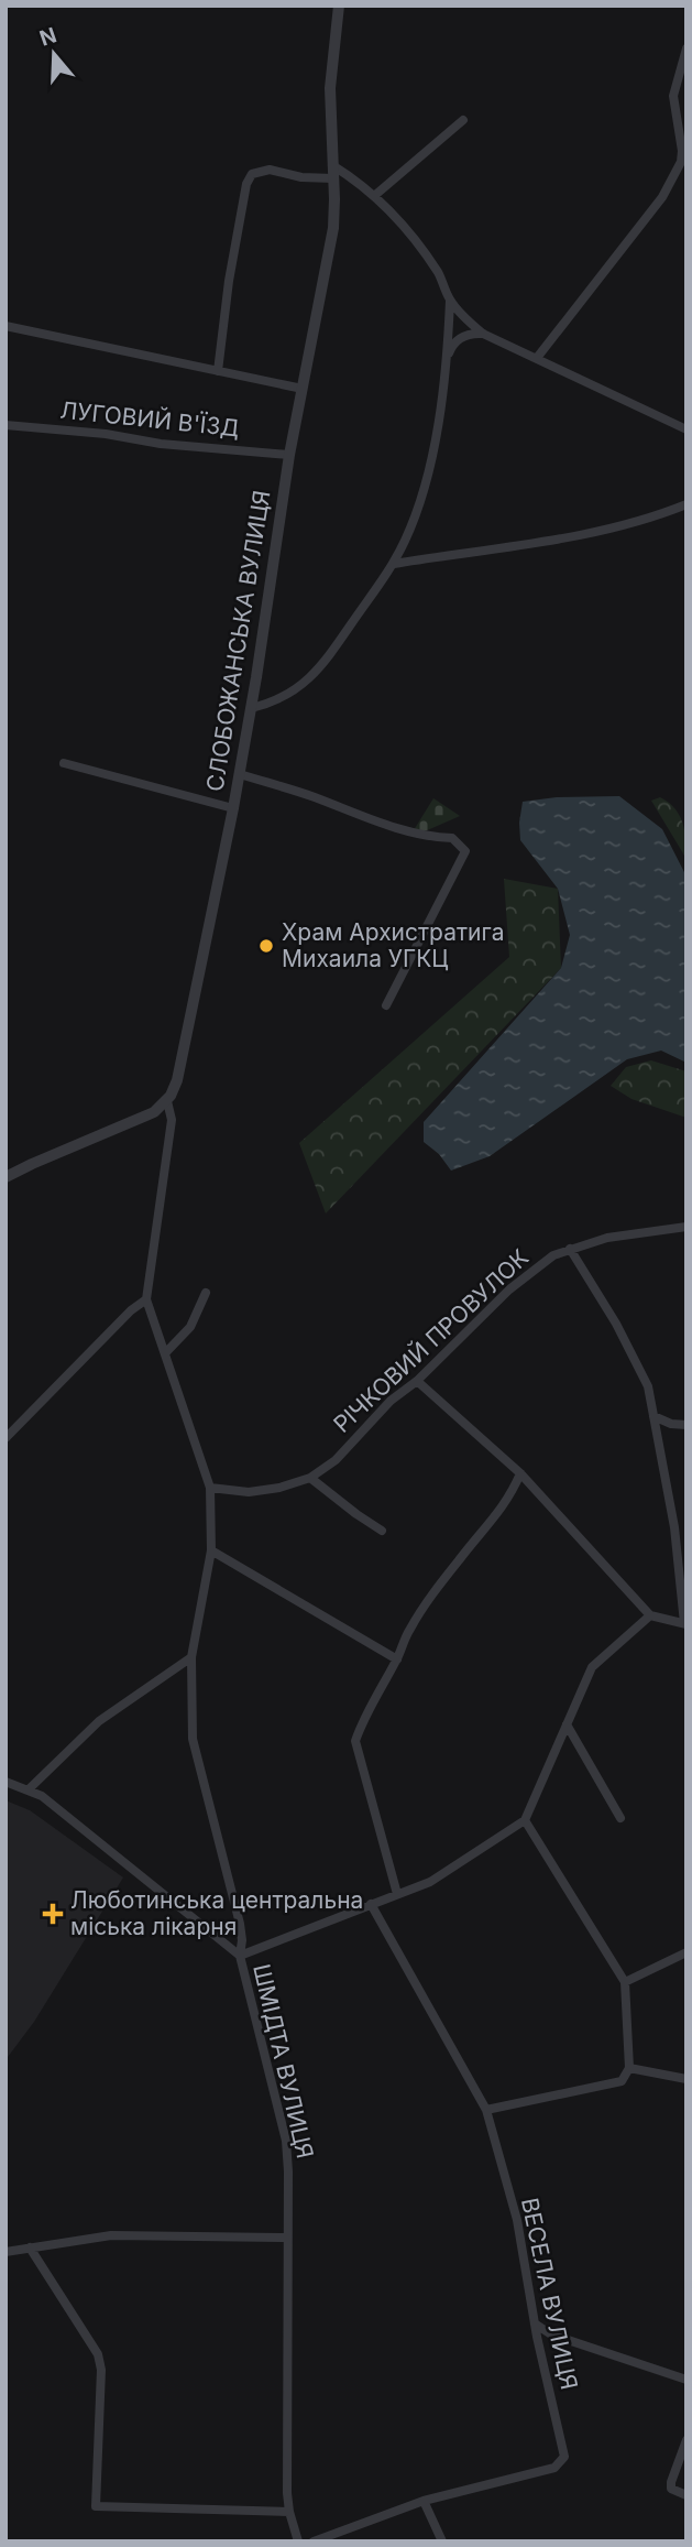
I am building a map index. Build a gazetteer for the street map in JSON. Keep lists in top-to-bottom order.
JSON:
{
  "streets": {
    "street": [
      "ЛУГОВИЙ В'ЇЗД",
      "СЛОБОЖАНСЬКА ВУЛИЦЯ",
      "РІЧКОВИЙ ПРОВУЛОК",
      "ШМІДТА ВУЛИЦЯ",
      "ВЕСЕЛА ВУЛИЦЯ"
    ]
  },
  "crossings": [
    ["ЛУГОВИЙ В'ЇЗД", "СЛОБОЖАНСЬКА ВУЛИЦЯ"],
    ["СЛОБОЖАНСЬКА ВУЛИЦЯ", "ШМІДТА ВУЛИЦЯ"],
    ["РІЧКОВИЙ ПРОВУЛОК", "ШМІДТА ВУЛИЦЯ"]
  ],
  "places": {
    "other": ["Храм Архистратига Михаила УГКЦ"],
    "health": ["Люботинська центральна міська лікарня"]
  },
  "north": "top"
}
